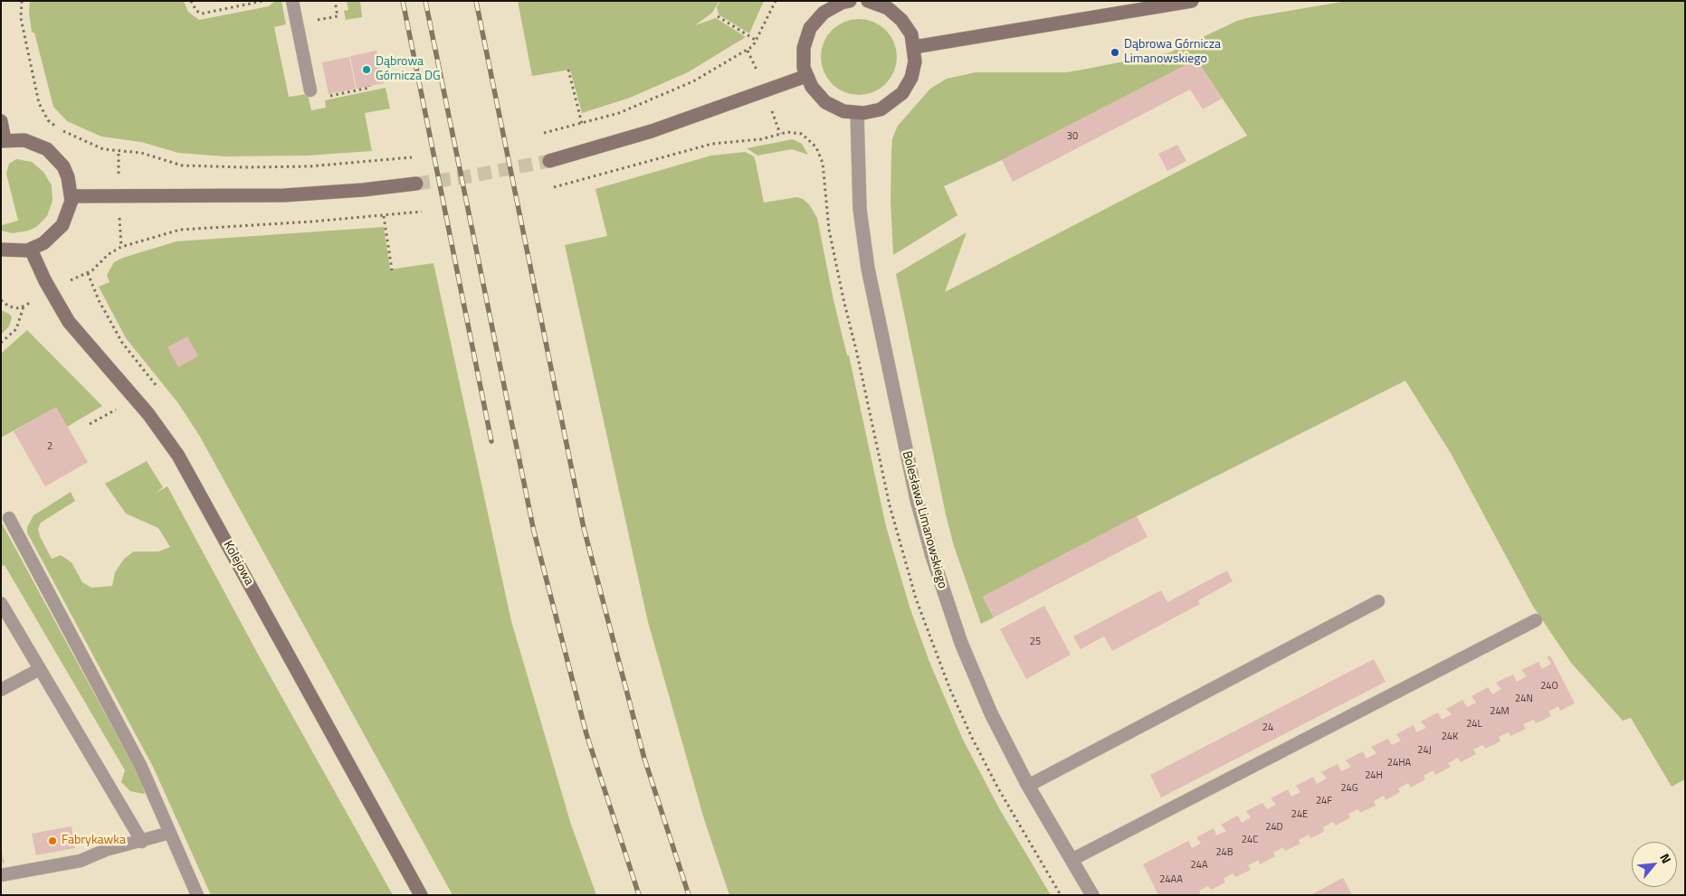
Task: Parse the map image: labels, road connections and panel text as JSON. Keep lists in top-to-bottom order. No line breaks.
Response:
{"streets":{"street":["Bolesława Limanowskiego","Kolejowa"]},"places":["Dąbrowa Górnicza Limanowskiego","Dąbrowa Górnicza DG","Fabrykawka"],"house_numbers":["30","2","25","24O","24N","24M","24L","24","24K","24J","24HA","24H","24G","24F","24E","24D","24C","24B","24A","24AA"],"north":"top right"}
